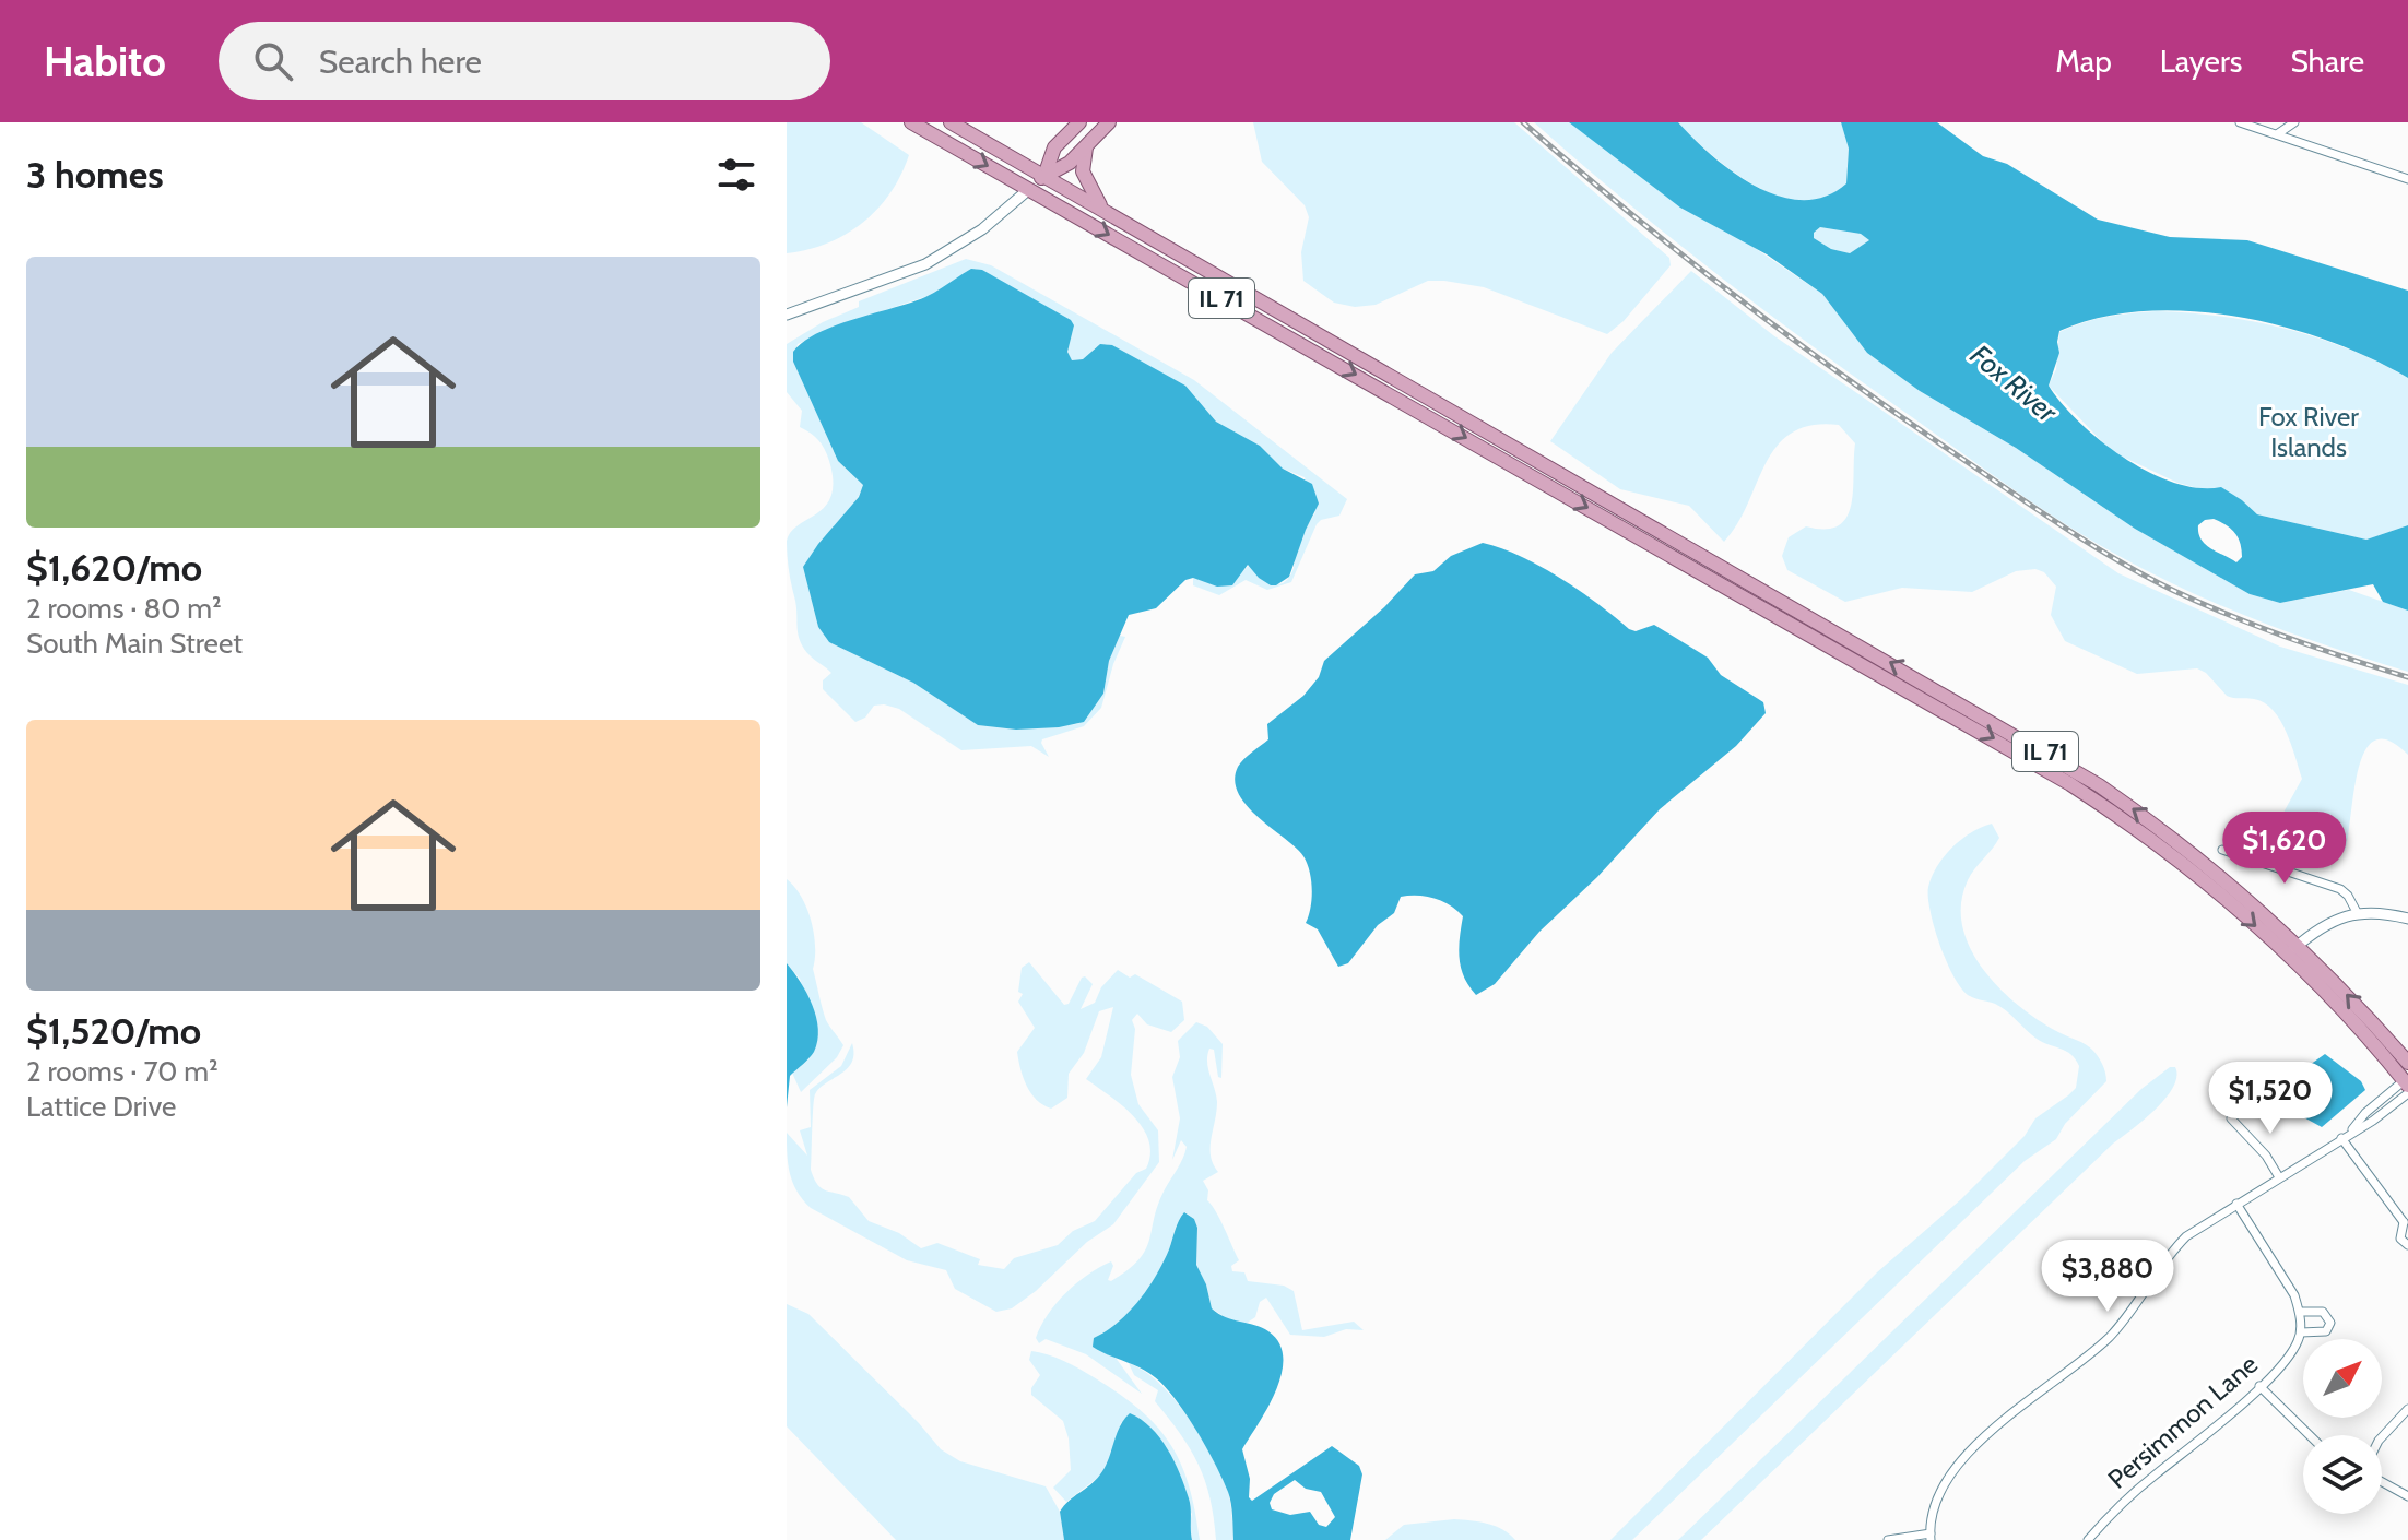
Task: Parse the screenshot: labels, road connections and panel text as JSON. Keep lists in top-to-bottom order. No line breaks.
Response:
{"streets":{"main road":["IL 71"],"street":["Persimmon Lane"]},"water":["Fox River"],"parks":["Fox River Islands"],"north":"top right","page":{"header":"Habito","search":"Search here","nav":["Map","Layers","Share"],"heading":"3 homes","list":[{"name":"$1,620/mo","note":"2 rooms · 80 m² · South Main Street"},{"name":"$1,520/mo","note":"2 rooms · 70 m² · Lattice Drive"}],"price":["$1,620","$1,520","$3,880"]}}
